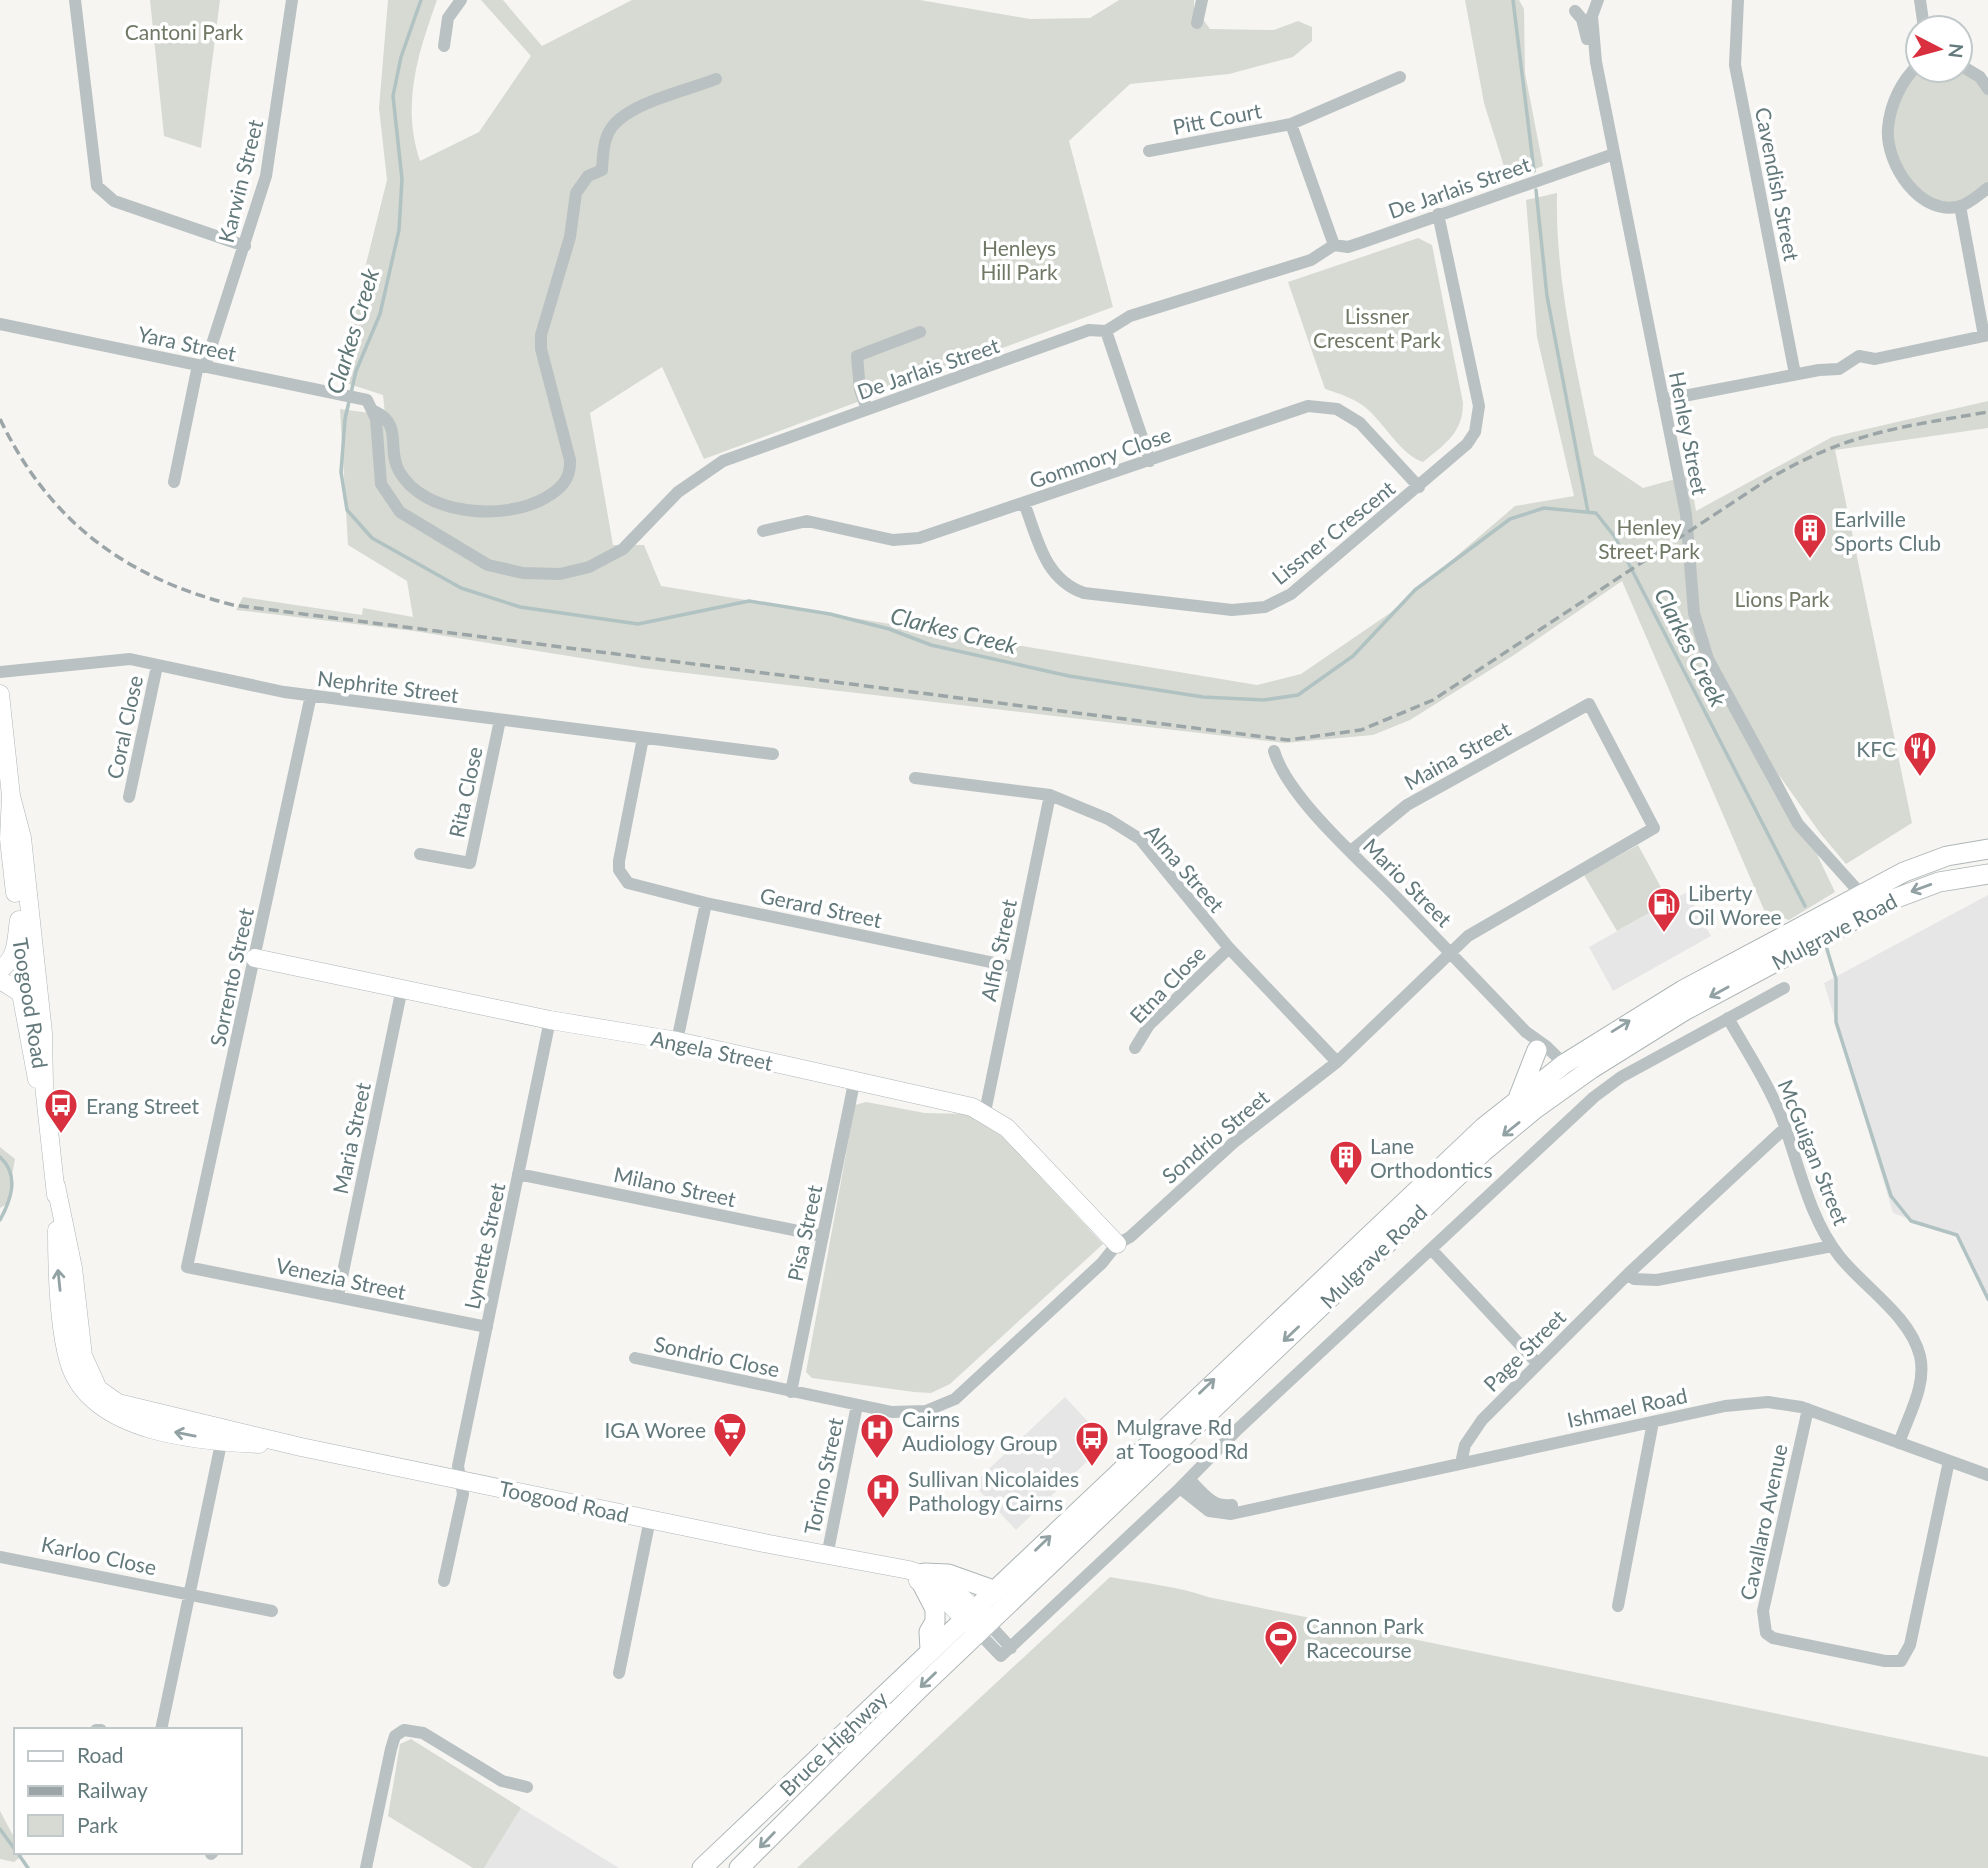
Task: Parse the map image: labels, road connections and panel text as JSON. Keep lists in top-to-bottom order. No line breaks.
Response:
{"streets":{"main road":["Mulgrave Road","Bruce Highway"],"street":["Pitt Court","Karwin Street","Cavendish Street","De Jarlais Street","Yara Street","Henley Street","Gommory Close","Lissner Crescent","Nephrite Street","Coral Close","Maina Street","Rita Close","Alma Street","Mario Street","Gerard Street","Alfio Street","Sorrento Street","Etna Close","Toogood Road","Angela Street","Sondrio Street","Maria Street","McGuigan Street","Milano Street","Pisa Street","Lynette Street","Venezia Street","Page Street","Sondrio Close","Ishmael Road","Torino Street","Cavallaro Avenue","Karloo Close"]},"crossings":[["Pitt Court","De Jarlais Street"],["Karwin Street","Yara Street"],["De Jarlais Street","Yara Street"],["De Jarlais Street","Henley Street"],["De Jarlais Street","Lissner Crescent"],["Henley Street","Mulgrave Road"],["Gommory Close","Lissner Crescent"],["Nephrite Street","Coral Close"],["Nephrite Street","Rita Close"],["Nephrite Street","Gerard Street"],["Nephrite Street","Sorrento Street"],["Maina Street","Mario Street"],["Maina Street","Sondrio Street"],["Alma Street","Alfio Street"],["Alma Street","Etna Close"],["Alma Street","Sondrio Street"],["Mario Street","Mulgrave Road"],["Mario Street","Sondrio Street"],["Gerard Street","Alfio Street"],["Mulgrave Road","Toogood Road"],["Mulgrave Road","McGuigan Street"],["Mulgrave Road","Ishmael Road"],["Mulgrave Road","Bruce Highway"],["Alfio Street","Angela Street"],["Sorrento Street","Angela Street"],["Sorrento Street","Venezia Street"],["Toogood Road","Lynette Street"],["Toogood Road","Torino Street"],["Toogood Road","Bruce Highway"],["Angela Street","Sondrio Street"],["Angela Street","Maria Street"],["Angela Street","Pisa Street"],["Angela Street","Lynette Street"],["Sondrio Street","Pisa Street"],["Sondrio Street","Sondrio Close"],["Sondrio Street","Torino Street"],["Maria Street","Venezia Street"],["McGuigan Street","Page Street"],["McGuigan Street","Ishmael Road"],["Milano Street","Pisa Street"],["Milano Street","Lynette Street"],["Pisa Street","Sondrio Close"],["Lynette Street","Venezia Street"],["Page Street","Ishmael Road"],["Ishmael Road","Cavallaro Avenue"]],"water":["Clarkes Creek"],"parks":["Cantoni Park","Henleys Hill Park","Lissner Crescent Park","Henley Street Park","Lions Park"],"places":{"building":["Earlville Sports Club","Lane Orthodontics"],"restaurant":["KFC"],"fuel station":["Liberty Oil Woree"],"bus stop":["Erang Street","Mulgrave Rd at Toogood Rd"],"supermarket":["IGA Woree"],"hospital":["Cairns Audiology Group","Sullivan Nicolaides Pathology Cairns"],"sports":["Cannon Park Racecourse"]},"legend":["Road","Railway","Park"],"north":"right"}
